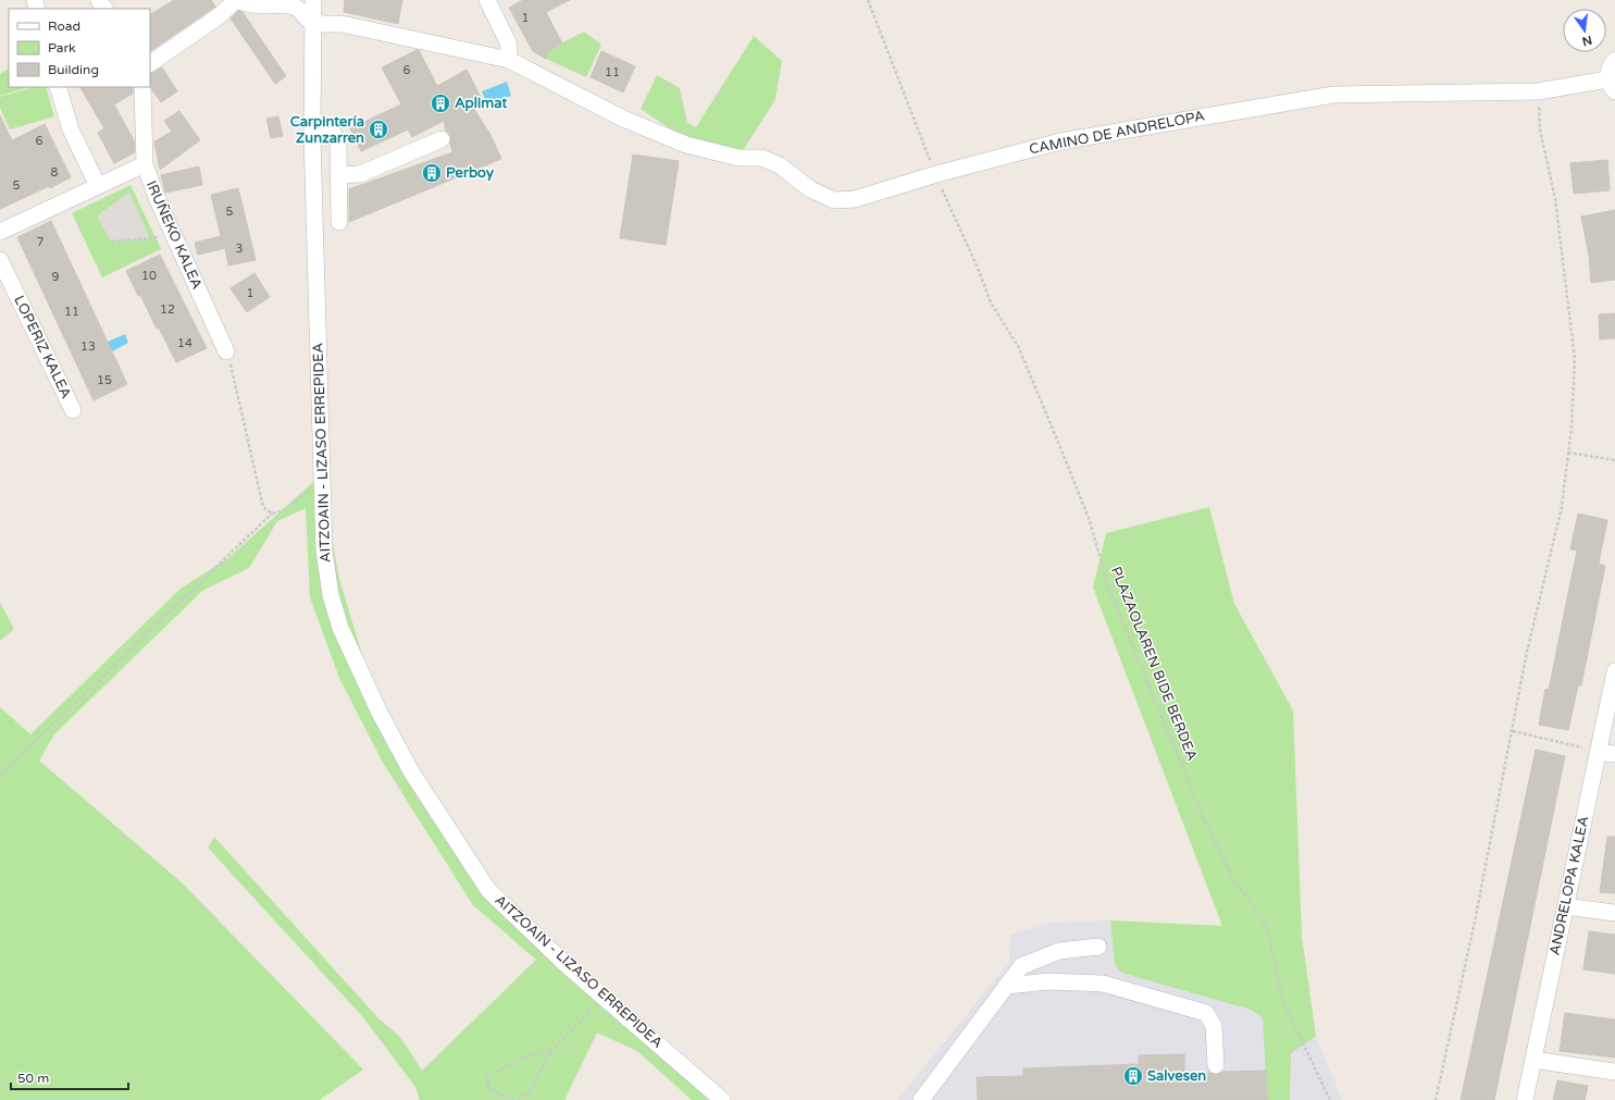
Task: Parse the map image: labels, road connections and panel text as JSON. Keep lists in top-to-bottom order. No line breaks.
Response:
{"streets":{"street":["CAMINO DE ANDRELOPA","IRUÑEKO KALEA","LOPERIZ KALEA","AITZOAIN - LIZASO ERREPIDEA","ANDRELOPA KALEA"],"path":["PLAZAOLAREN BIDE BERDEA"]},"crossings":[["CAMINO DE ANDRELOPA","AITZOAIN - LIZASO ERREPIDEA"]],"places":{"building":["Aplimat","Carpintería Zunzarren","Perboy","Salvesen"]},"house_numbers":["1","6","11","6","8","5","5","7","3","10","9","1","12","11","14","13","15"],"legend":["Road","Park","Building"],"scale_bar":"50 m","north":"bottom"}
